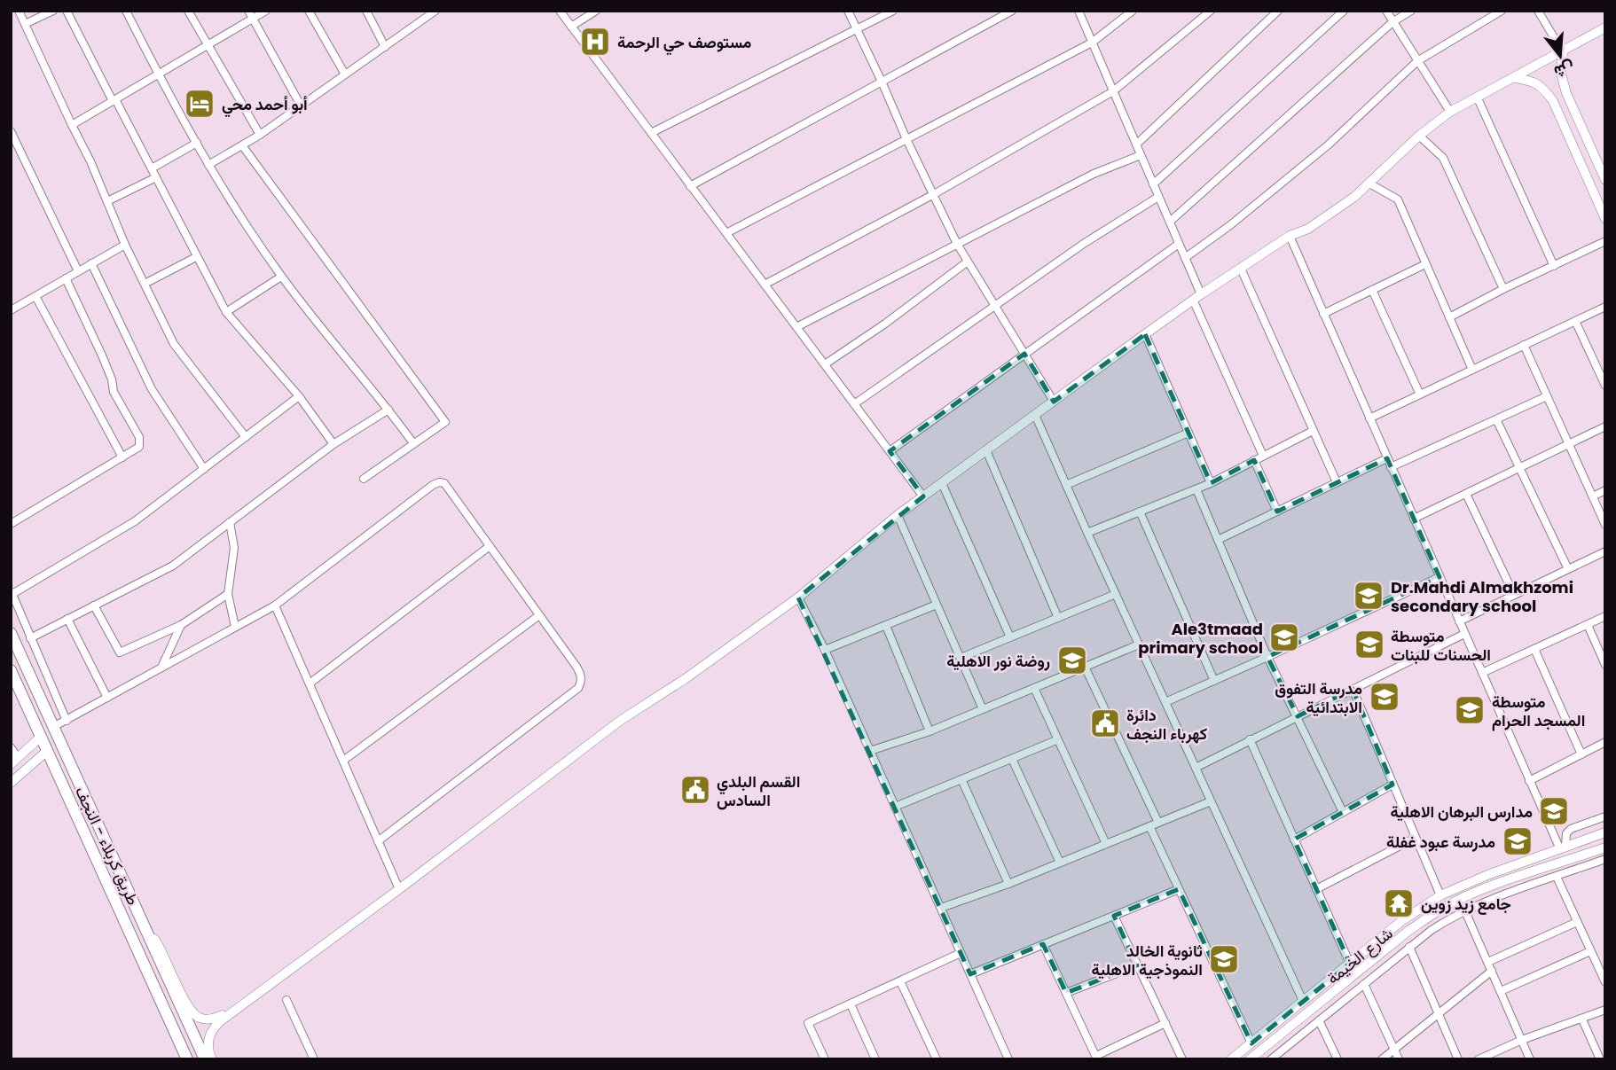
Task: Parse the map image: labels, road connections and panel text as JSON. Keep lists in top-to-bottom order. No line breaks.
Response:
{"streets":{"highway":["طريق کربلاء - النجف"],"street":["شارع الخيمة"]},"places":{"hospital":["مستوصف حي الرحمة"],"hotel":["أبو أحمد محي"],"school or university":["Dr.Mahdi Almakhzomi secondary school","Ale3tmaad primary school","متوسطة الحسنات للبنات","روضة نور الاهلية","مدرسة التفوق الابتدائية","متوسطة المسجد الحرام","مدارس البرهان الاهلية","مدرسة عبود غفلة","ثانوية الخالد النموذجية الاهلية"],"public building":["دائرة كهرباء النجف","القسم البلدي السادس"],"temple":["جامع زيد زوين"]},"north":"bottom"}
